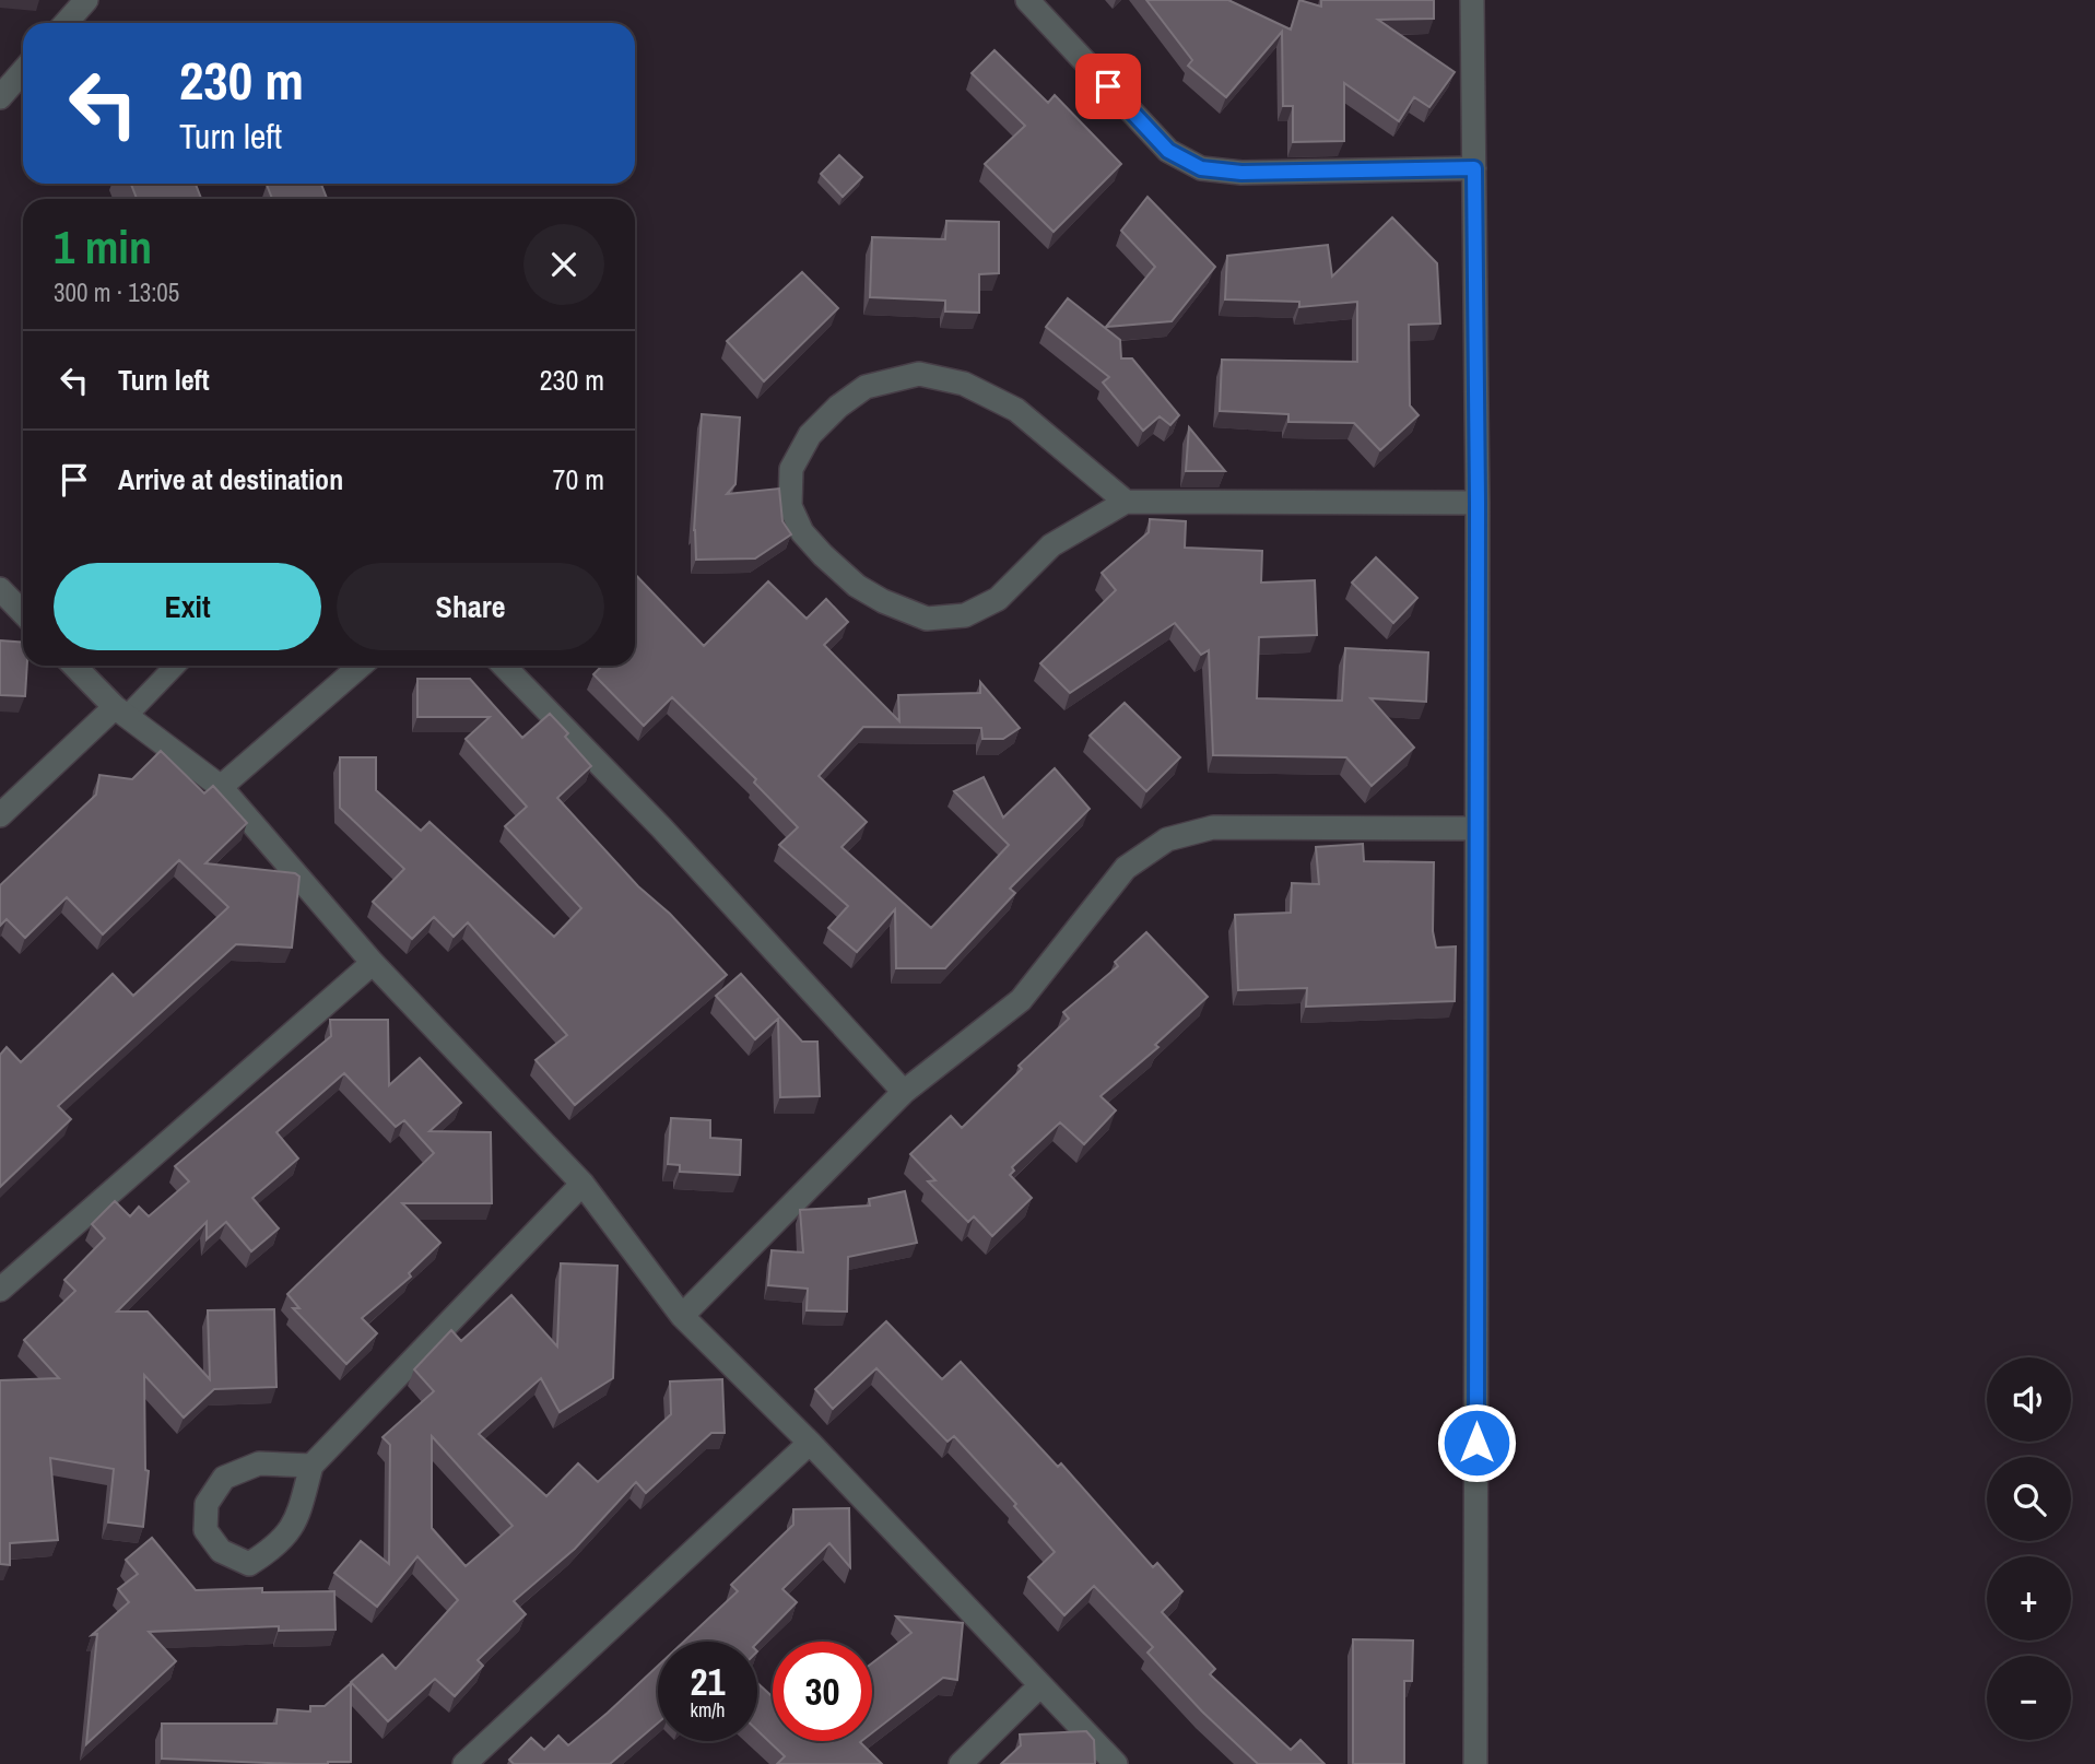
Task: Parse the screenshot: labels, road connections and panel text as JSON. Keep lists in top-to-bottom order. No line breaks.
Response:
{"page":{"turn":["230 m","Turn left"],"heading":["1 min","300 m · 13:05"],"list":[{"name":"Turn left","value":"230 m"},{"name":"Arrive at destination","value":"70 m"}],"buttons":["Exit","Share"],"map_buttons":["+","−"],"speed":"21 km/h","limit":"30"}}
